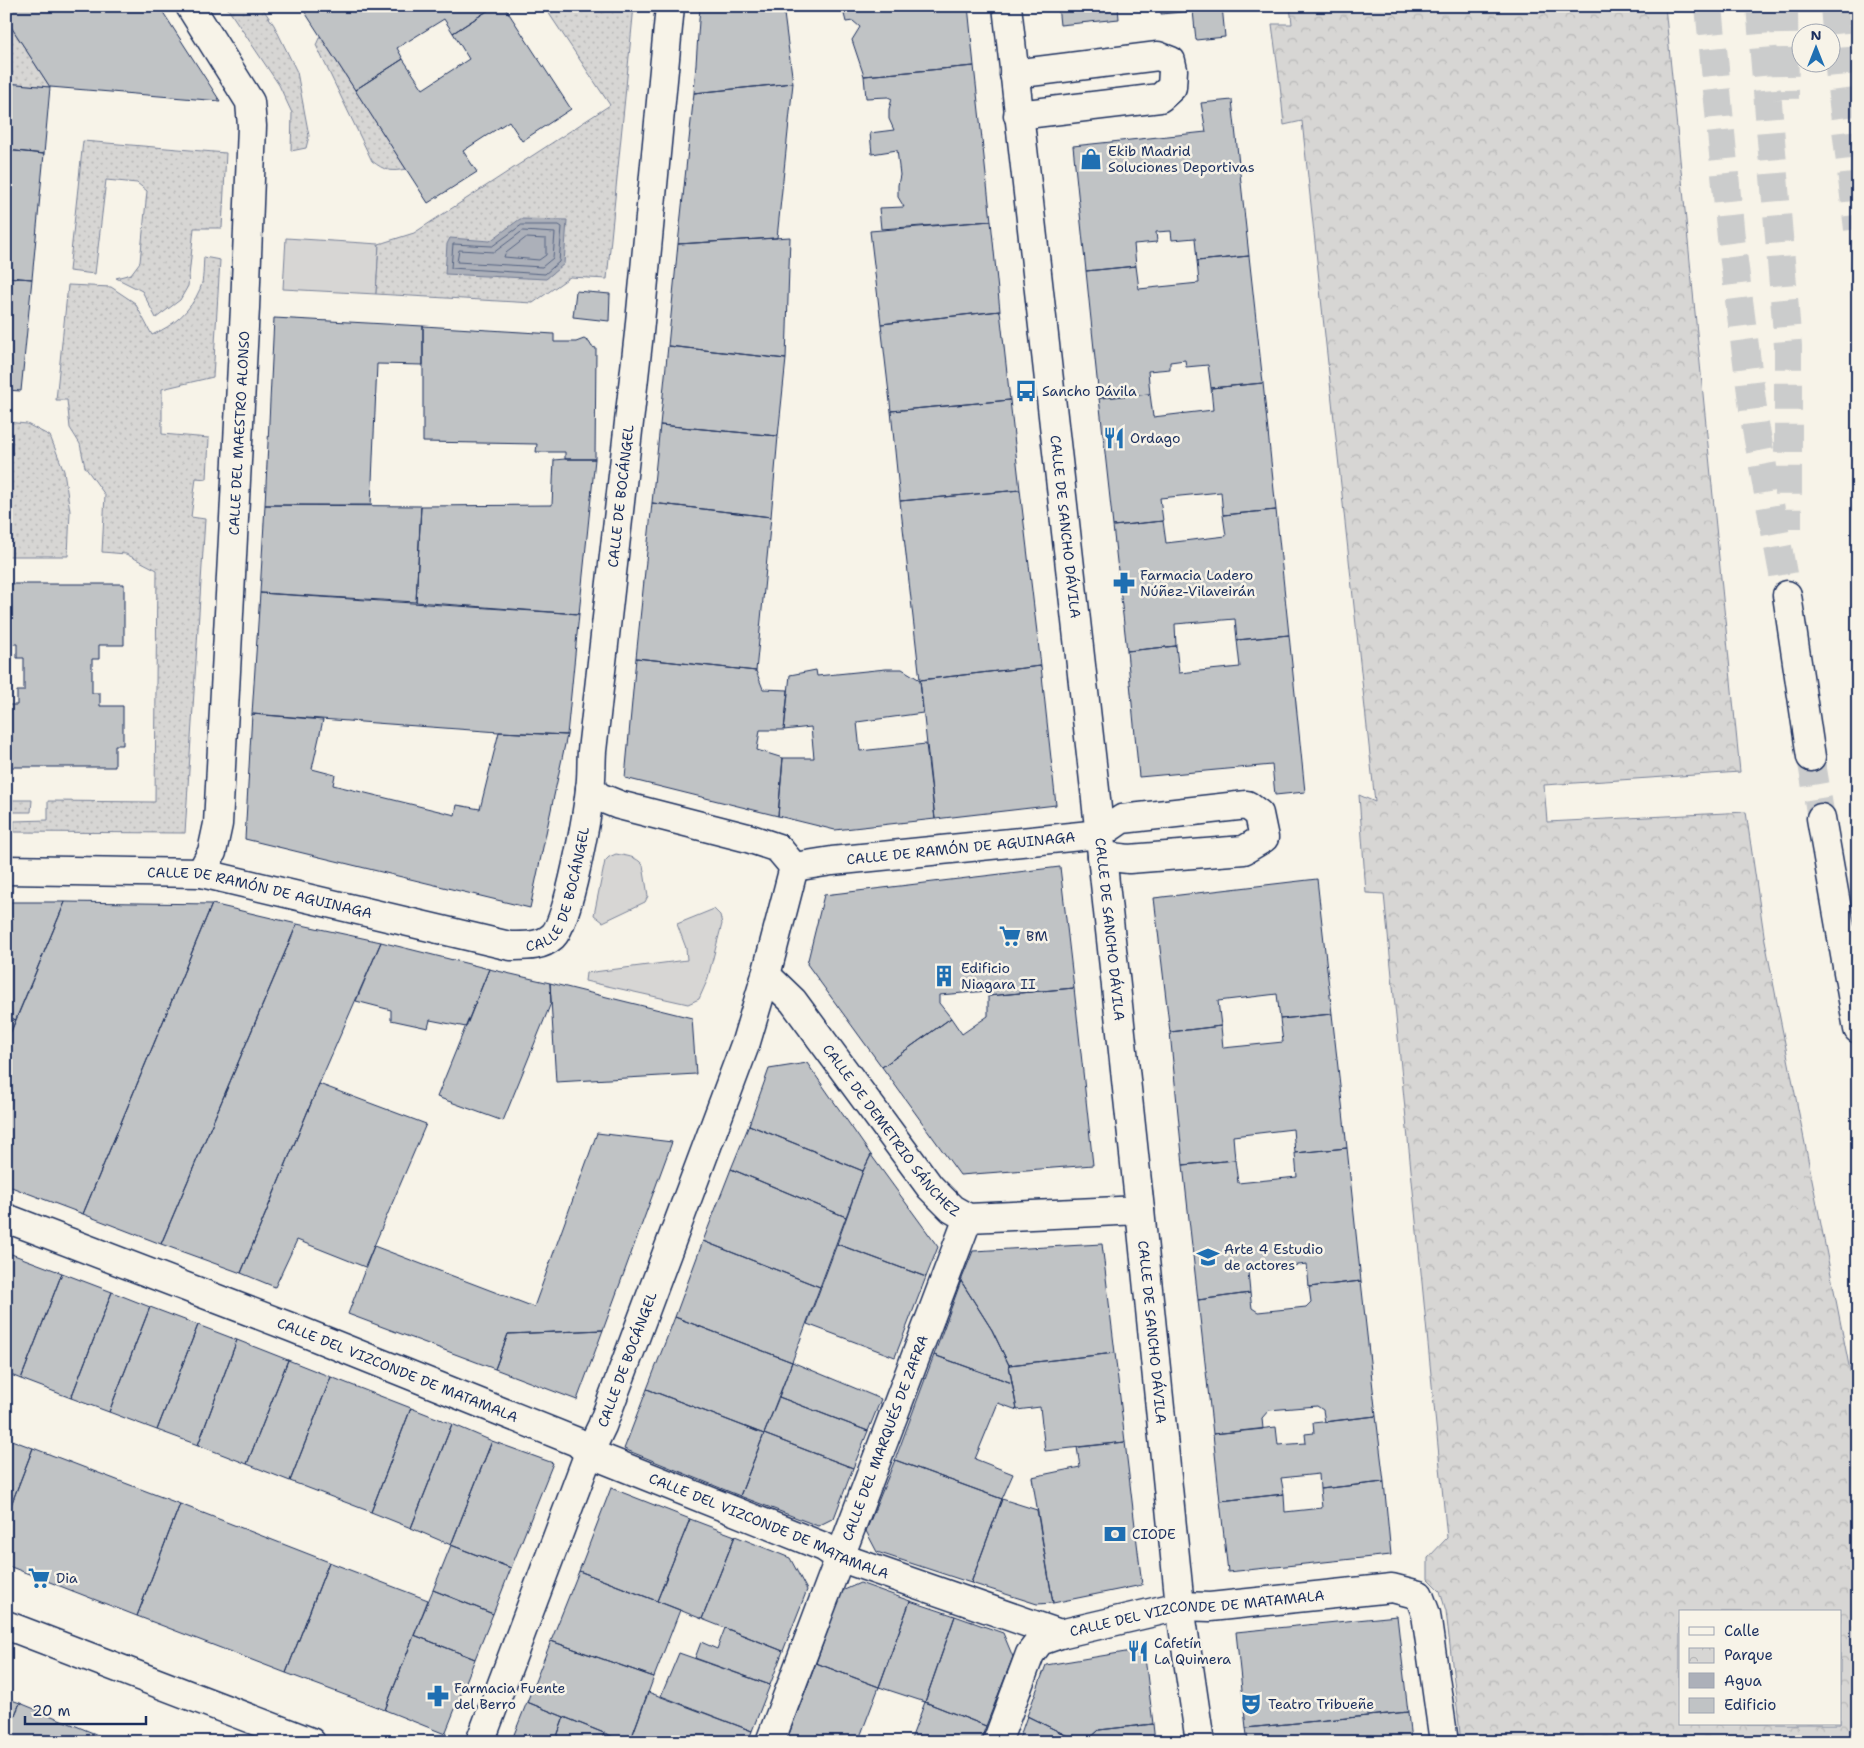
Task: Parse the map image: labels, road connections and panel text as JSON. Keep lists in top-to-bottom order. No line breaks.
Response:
{"streets":{"main road":["CALLE DEL MAESTRO ALONSO","CALLE DE BOCÁNGEL","CALLE DE SANCHO DÁVILA","CALLE DE RAMÓN DE AGUINAGA","CALLE DE DEMETRIO SÁNCHEZ","CALLE DEL VIZCONDE DE MATAMALA","CALLE DEL MARQUÉS DE ZAFRA"]},"crossings":[["CALLE DEL MAESTRO ALONSO","CALLE DE RAMÓN DE AGUINAGA"],["CALLE DE BOCÁNGEL","CALLE DE RAMÓN DE AGUINAGA"],["CALLE DE BOCÁNGEL","CALLE DE DEMETRIO SÁNCHEZ"],["CALLE DE BOCÁNGEL","CALLE DEL VIZCONDE DE MATAMALA"],["CALLE DE SANCHO DÁVILA","CALLE DE RAMÓN DE AGUINAGA"],["CALLE DE SANCHO DÁVILA","CALLE DE DEMETRIO SÁNCHEZ"],["CALLE DE SANCHO DÁVILA","CALLE DEL VIZCONDE DE MATAMALA"],["CALLE DE DEMETRIO SÁNCHEZ","CALLE DEL MARQUÉS DE ZAFRA"],["CALLE DEL VIZCONDE DE MATAMALA","CALLE DEL MARQUÉS DE ZAFRA"]],"places":{"shop":["Ekib Madrid Soluciones Deportivas"],"bus stop":["Sancho Dávila"],"restaurant":["Ordago","Cafetín La Quimera"],"pharmacy":["Farmacia Ladero Núñez-Vilaveirán","Farmacia Fuente del Berro"],"supermarket":["BM","Dia"],"building":["Edificio Niagara II"],"school or university":["Arte 4 Estudio de actores"],"bank":["CIODE"],"theatre":["Teatro Tribueñe"]},"legend":["Calle","Parque","Agua","Edificio"],"scale_bar":"20 m","north":"top"}
